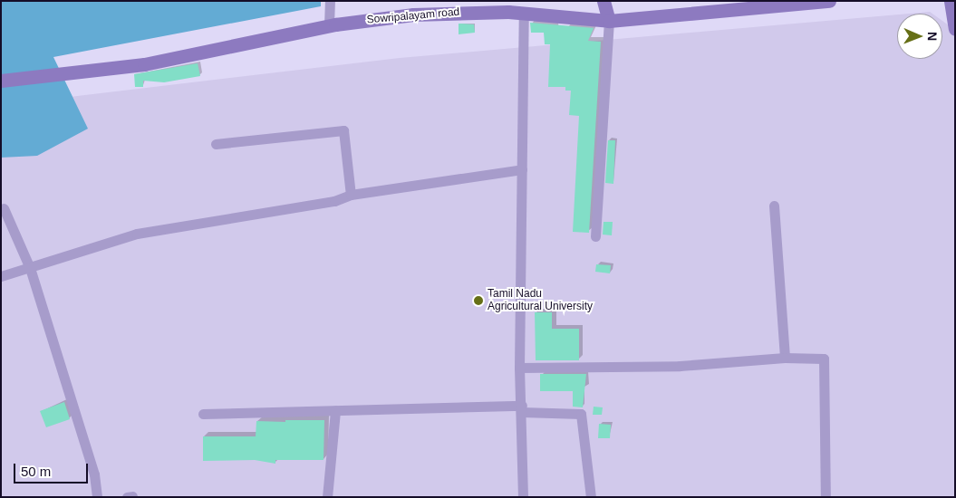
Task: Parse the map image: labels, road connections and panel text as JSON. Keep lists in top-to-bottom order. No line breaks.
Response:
{"streets":{"street":["Sowripalayam road"]},"places":["Tamil Nadu Agricultural University"],"scale_bar":"50 m","north":"right"}
